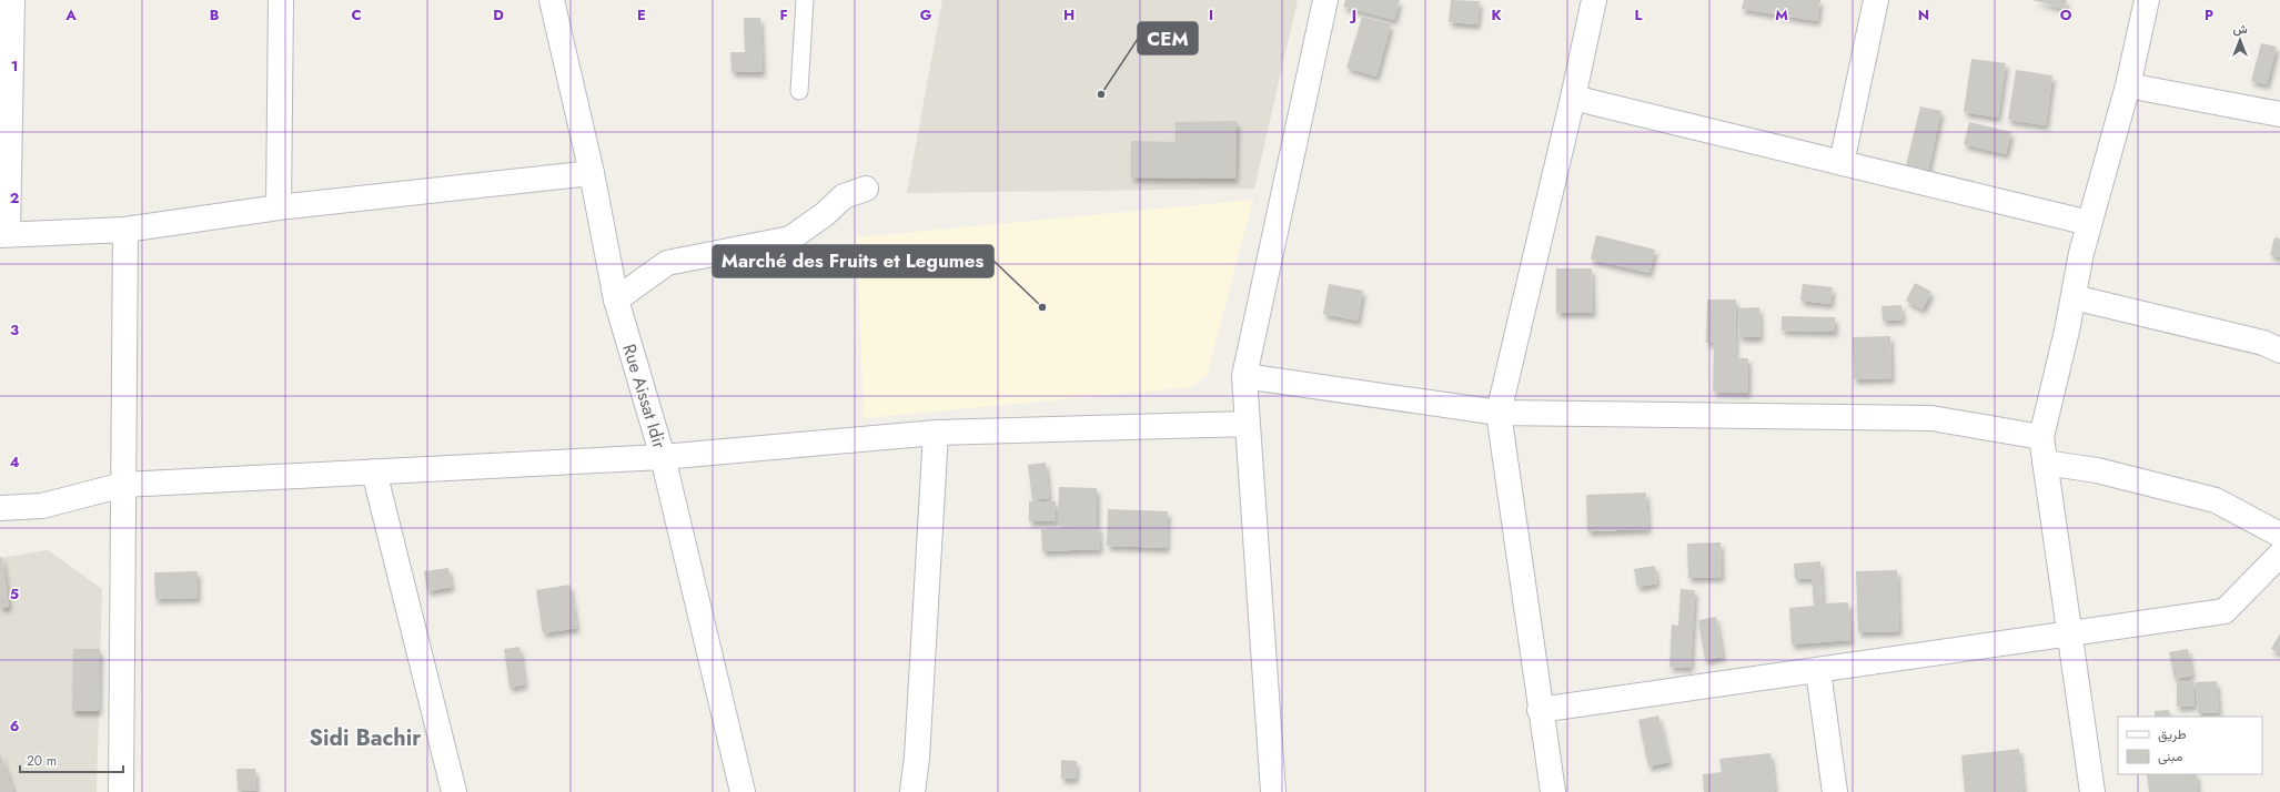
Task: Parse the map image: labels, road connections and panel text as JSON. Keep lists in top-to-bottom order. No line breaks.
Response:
{"streets":{"street":["Rue Aissat Idir"]},"districts":["Sidi Bachir"],"places":["CEM","Marché des Fruits et Legumes"],"legend":["طريق","مبنى"],"scale_bar":"20 m","north":"top","grid":{"columns":["A","B","C","D","E","F","G","H","I","J","K","L","M","N","O","P"],"rows":["1","2","3","4","5","6"]}}
